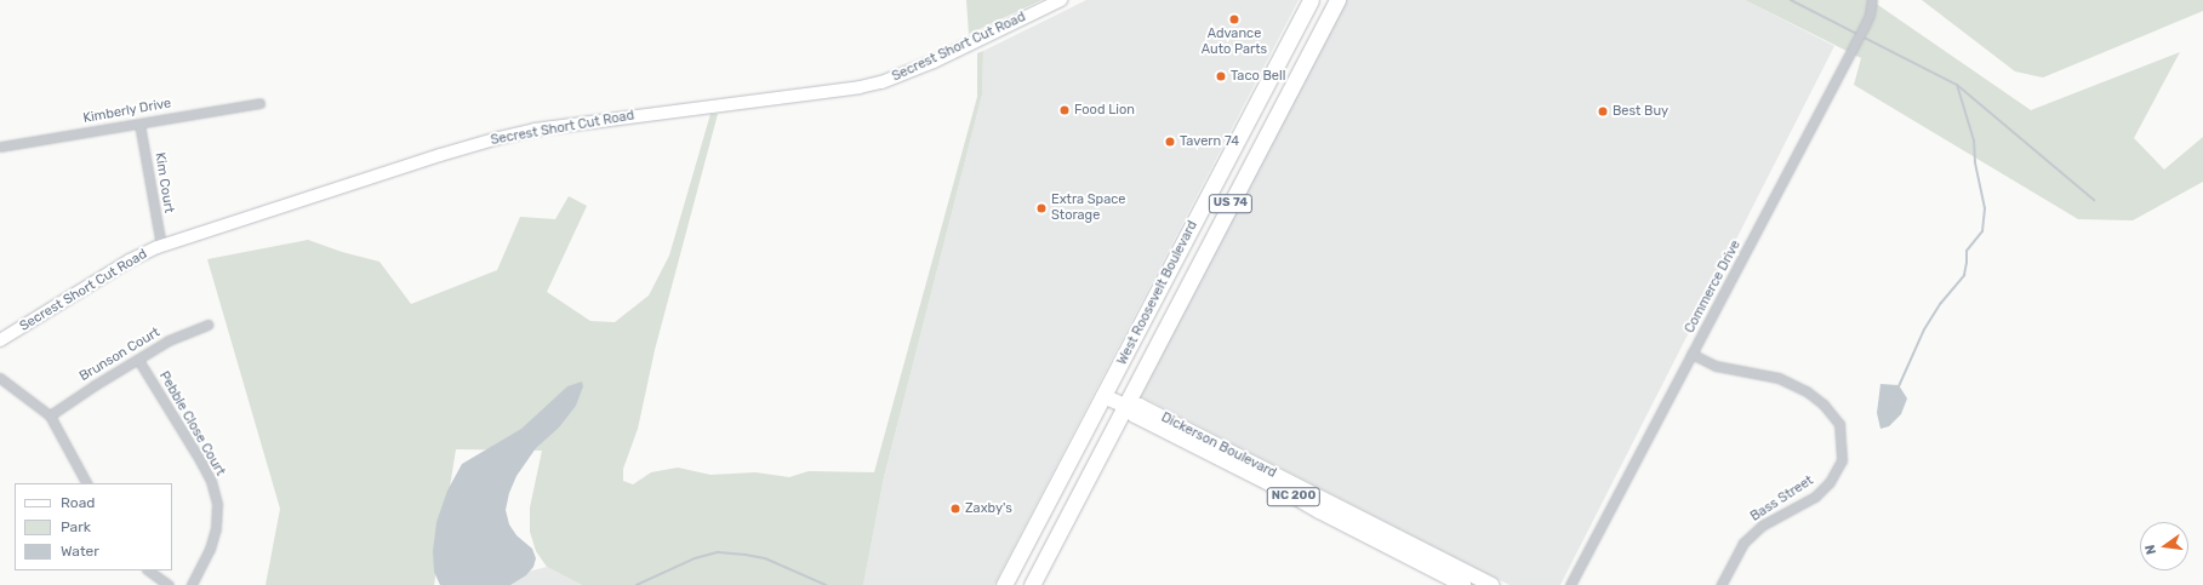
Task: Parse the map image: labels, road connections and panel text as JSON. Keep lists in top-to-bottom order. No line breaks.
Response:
{"streets":{"highway":["US 74","West Roosevelt Boulevard"],"main road":["Secrest Short Cut Road","Dickerson Boulevard","NC 200"],"street":["Kimberly Drive","Kim Court","Commerce Drive","Brunson Court","Pebble Close Court","Bass Street"]},"crossings":[["Secrest Short Cut Road","Kim Court"],["Kimberly Drive","Kim Court"],["Commerce Drive","Bass Street"],["West Roosevelt Boulevard","Dickerson Boulevard"],["Brunson Court","Pebble Close Court"],["Dickerson Boulevard","NC 200"]],"places":["Advance Auto Parts","Taco Bell","Food Lion","Best Buy","Tavern 74","Extra Space Storage","Zaxby's"],"legend":["Road","Park","Water"],"north":"left"}
